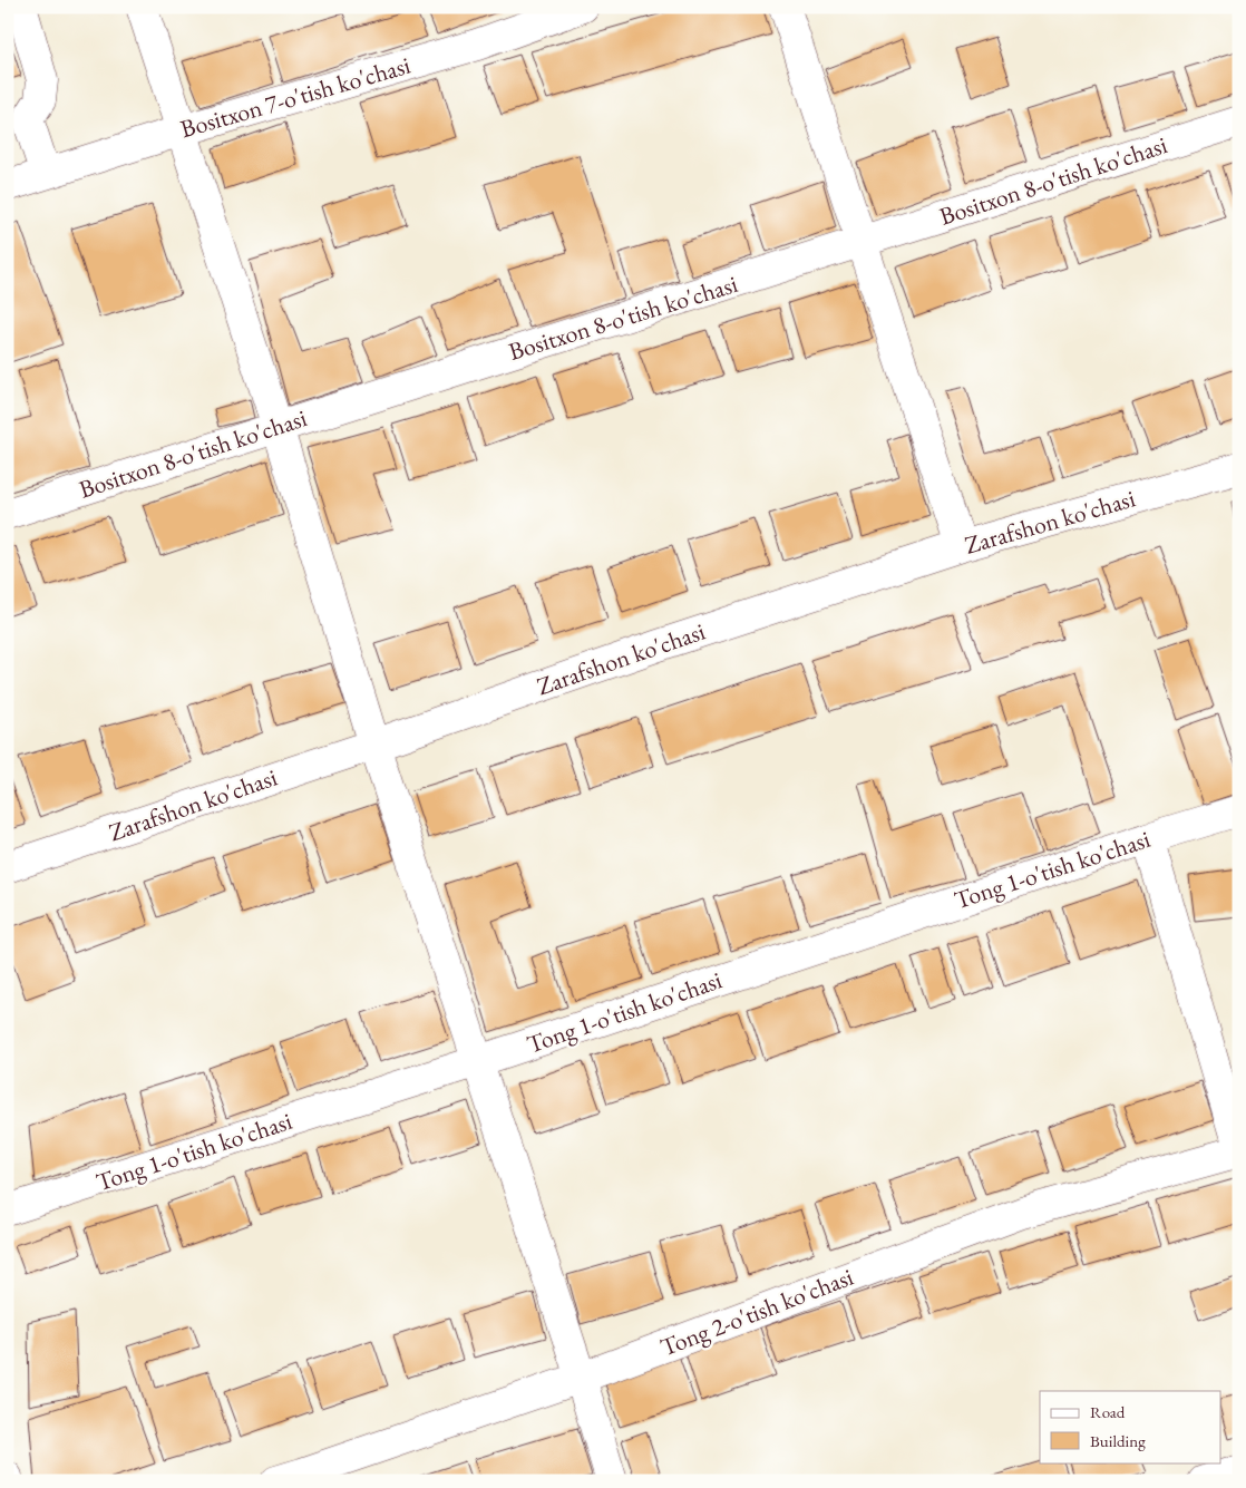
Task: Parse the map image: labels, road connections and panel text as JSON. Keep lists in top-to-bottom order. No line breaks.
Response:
{"streets":{"street":["Bositxon 7-o'tish ko'chasi","Bositxon 8-o'tish ko'chasi","Zarafshon ko'chasi","Tong 1-o'tish ko'chasi","Tong 2-o'tish ko'chasi"]},"legend":["Road","Building"]}
